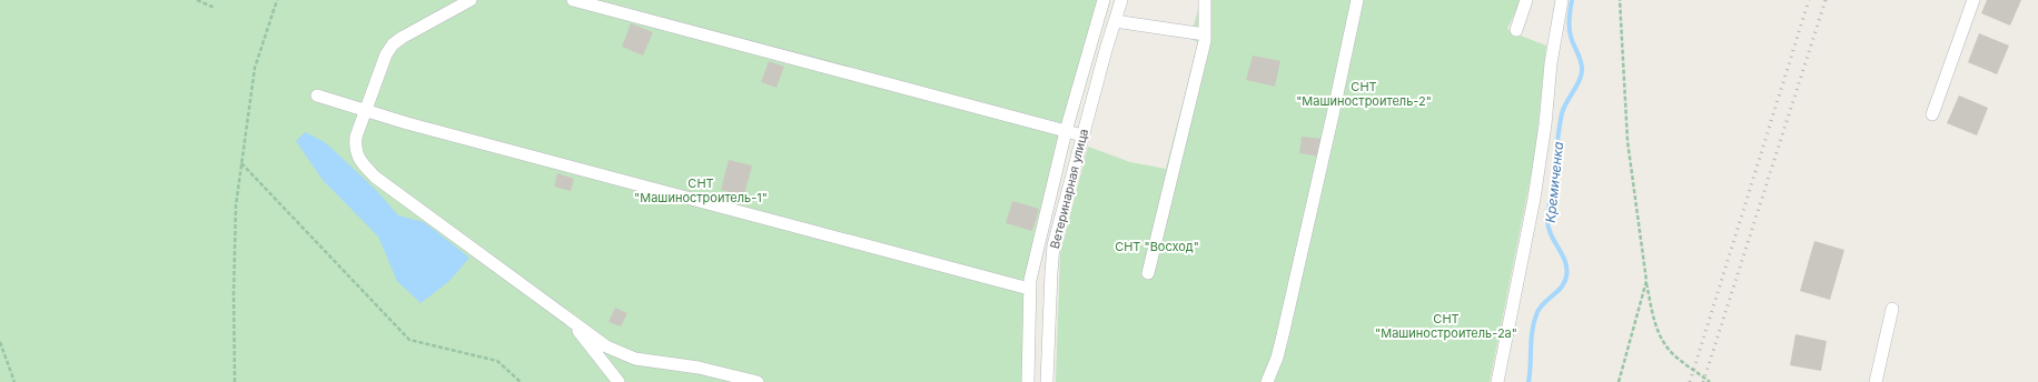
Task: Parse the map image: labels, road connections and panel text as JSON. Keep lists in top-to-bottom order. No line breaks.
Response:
{"streets":{"street":["Ветеринарная улица"]},"water":["Кремиченка"],"parks":["СНТ \"Машиностроитель-2\"","СНТ \"Машиностроитель-1\"","СНТ \"Восход\"","СНТ \"Машиностроитель-2а\""]}
